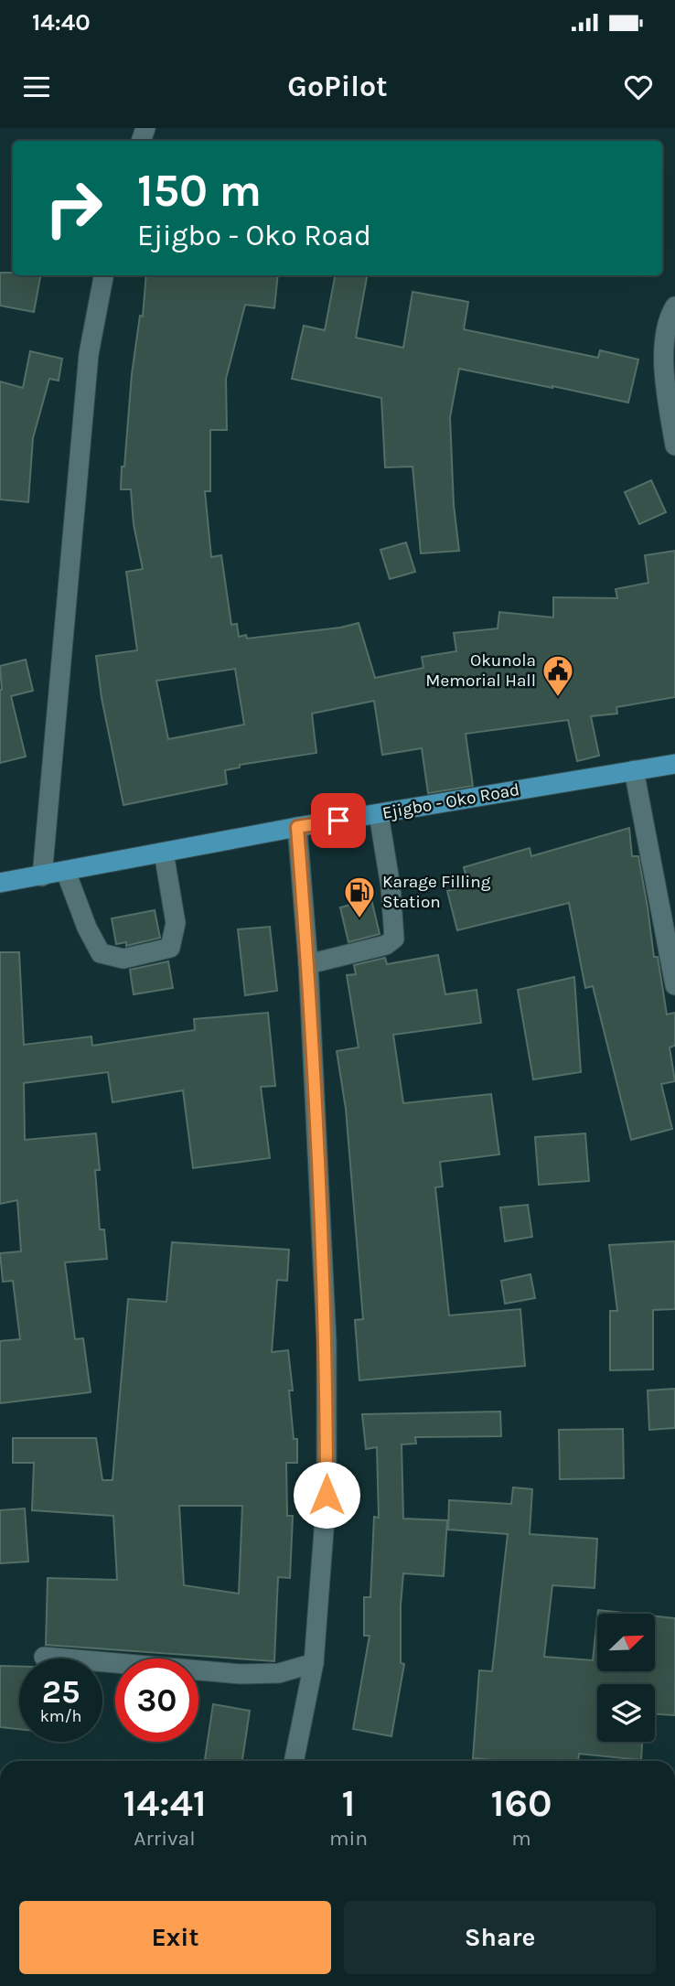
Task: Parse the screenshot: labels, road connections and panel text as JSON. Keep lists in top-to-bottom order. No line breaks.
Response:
{"streets":{"main road":["Ejigbo - Oko Road"]},"places":{"public building":["Okunola Memorial Hall"],"fuel station":["Karage Filling Station"]},"north":"top right","page":{"status":"14:40","header":"GoPilot","turn":["150 m","Ejigbo - Oko Road"],"speed":"25 km/h","limit":"30","eta":["14:41","Arrival","1","min","160","m"],"buttons":["Exit","Share"]}}
